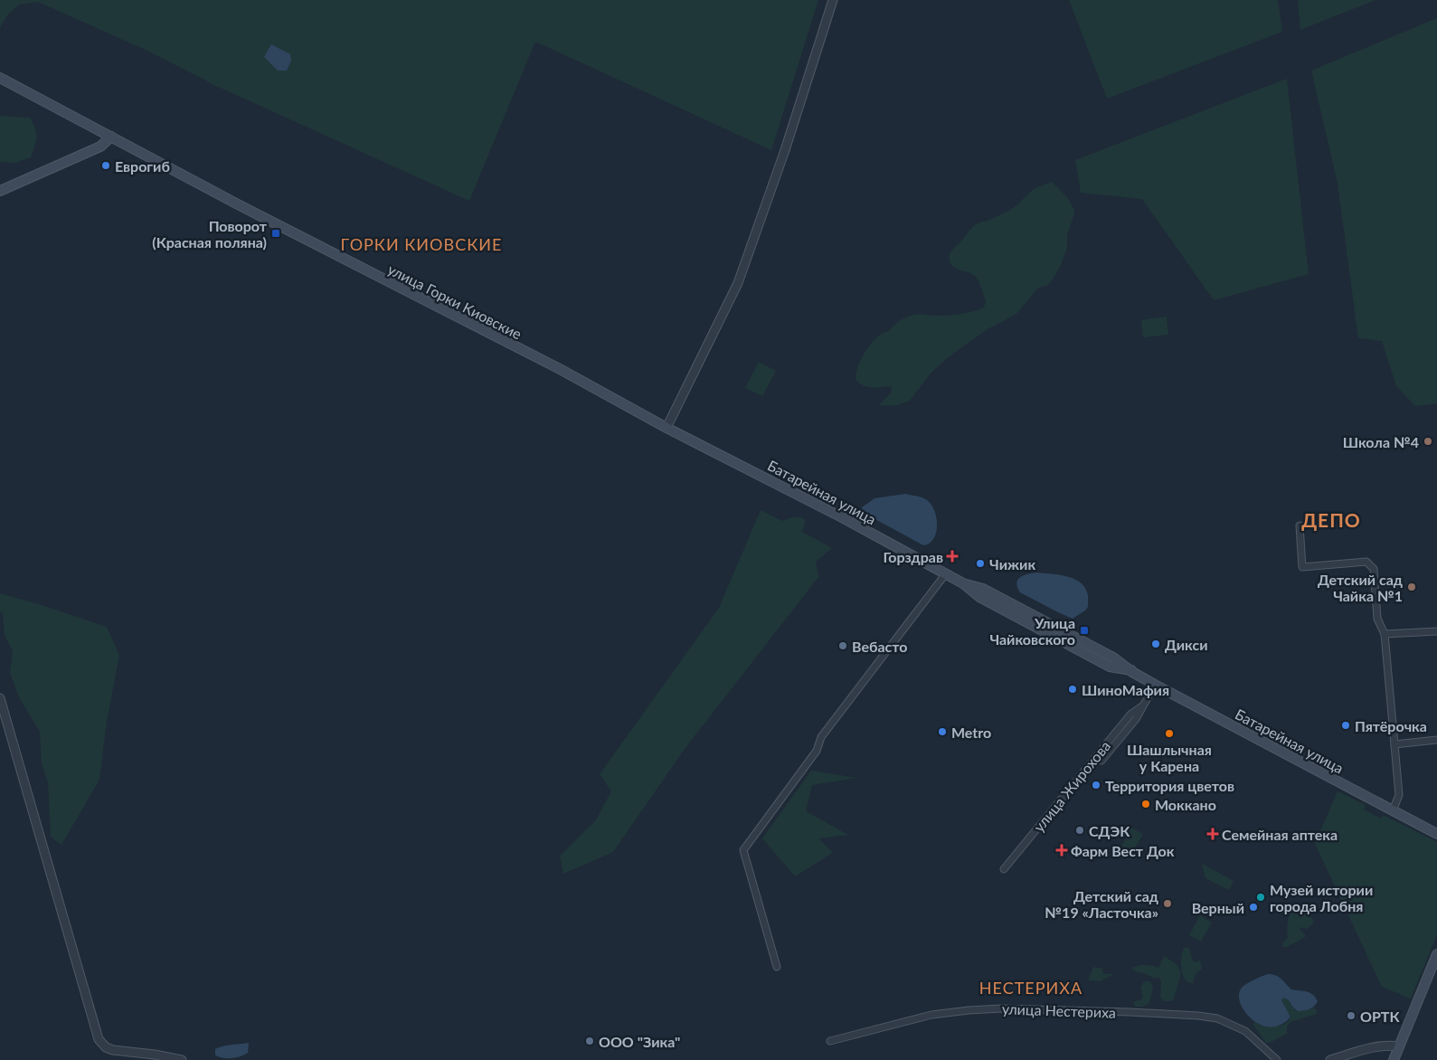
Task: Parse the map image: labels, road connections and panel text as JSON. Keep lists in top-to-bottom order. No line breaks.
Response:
{"streets":{"main road":["улица Горки Киовские","Батарейная улица"],"street":["улица Жирохова","улица Нестериха"]},"crossings":[["улица Горки Киовские","Батарейная улица"],["Батарейная улица","улица Жирохова"]],"districts":["ГОРКИ КИОВСКИЕ","ДЕПО","НЕСТЕРИХА"],"places":{"other":["Еврогиб","Школа №4","Чижик","Детский сад Чайка №1","Дикси","Вебасто","ШиноМафия","Пятёрочка","Metro","Шашлычная у Карена","Территория цветов","Моккано","СДЭК","Музей истории города Лобня","Детский сад №19 «Ласточка»","Верный","ОРТК","ООО \"Зика\""],"transit":["Поворот (Красная поляна)","Улица Чайковского"],"health":["Горздрав","Семейная аптека","Фарм Вест Док"]}}
